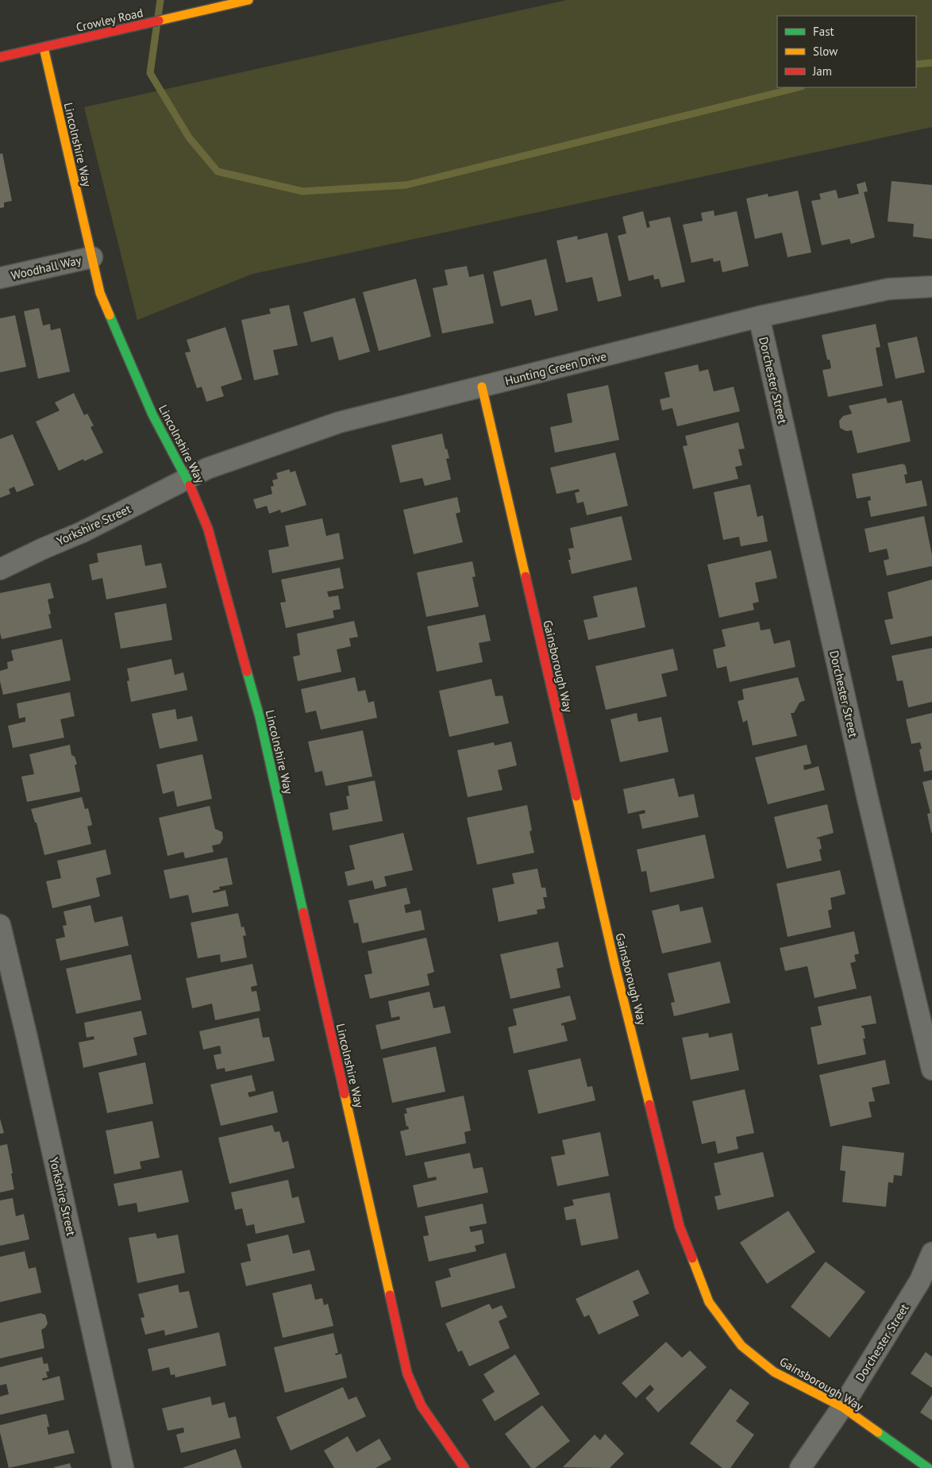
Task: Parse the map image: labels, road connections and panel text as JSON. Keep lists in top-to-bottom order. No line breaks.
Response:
{"streets":{"street":["Crowley Road","Lincolnshire Way","Woodhall Way","Hunting Green Drive","Dorchester Street","Yorkshire Street","Gainsborough Way"]},"crossings":[["Crowley Road","Lincolnshire Way"],["Lincolnshire Way","Woodhall Way"],["Lincolnshire Way","Hunting Green Drive"],["Lincolnshire Way","Yorkshire Street"],["Hunting Green Drive","Dorchester Street"],["Hunting Green Drive","Yorkshire Street"],["Hunting Green Drive","Gainsborough Way"],["Dorchester Street","Gainsborough Way"]],"legend":["Fast","Slow","Jam"]}
